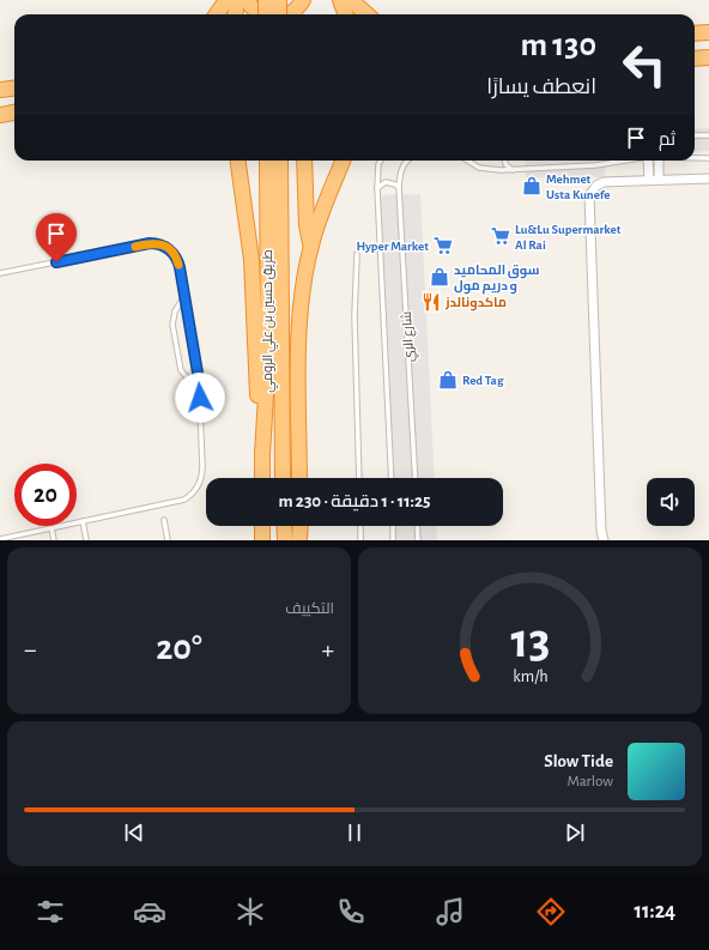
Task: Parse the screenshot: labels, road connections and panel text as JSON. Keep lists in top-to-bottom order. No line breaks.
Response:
{"streets":{"highway":["طريق حسين بن علي الرومي"],"lane":["شارع الري"]},"places":{"shop":["Mehmet Usta Kunefe","سوق المحاميد و دريم مول","Red Tag"],"supermarket":["Lu&Lu Supermarket Al Rai","Hyper Market"],"restaurant":["ماكدونالدز"]},"page":{"turn":["130 m","انعطف يسارًا"],"then":"ثم","limit":"20","trip":"11:25 · 1 دقيقة · 230 m","tile":"التكييف","heat":["−","20°","+"],"song":["Slow Tide","Marlow"],"tabs":"11:24","gauge":["13","km/h"]}}
